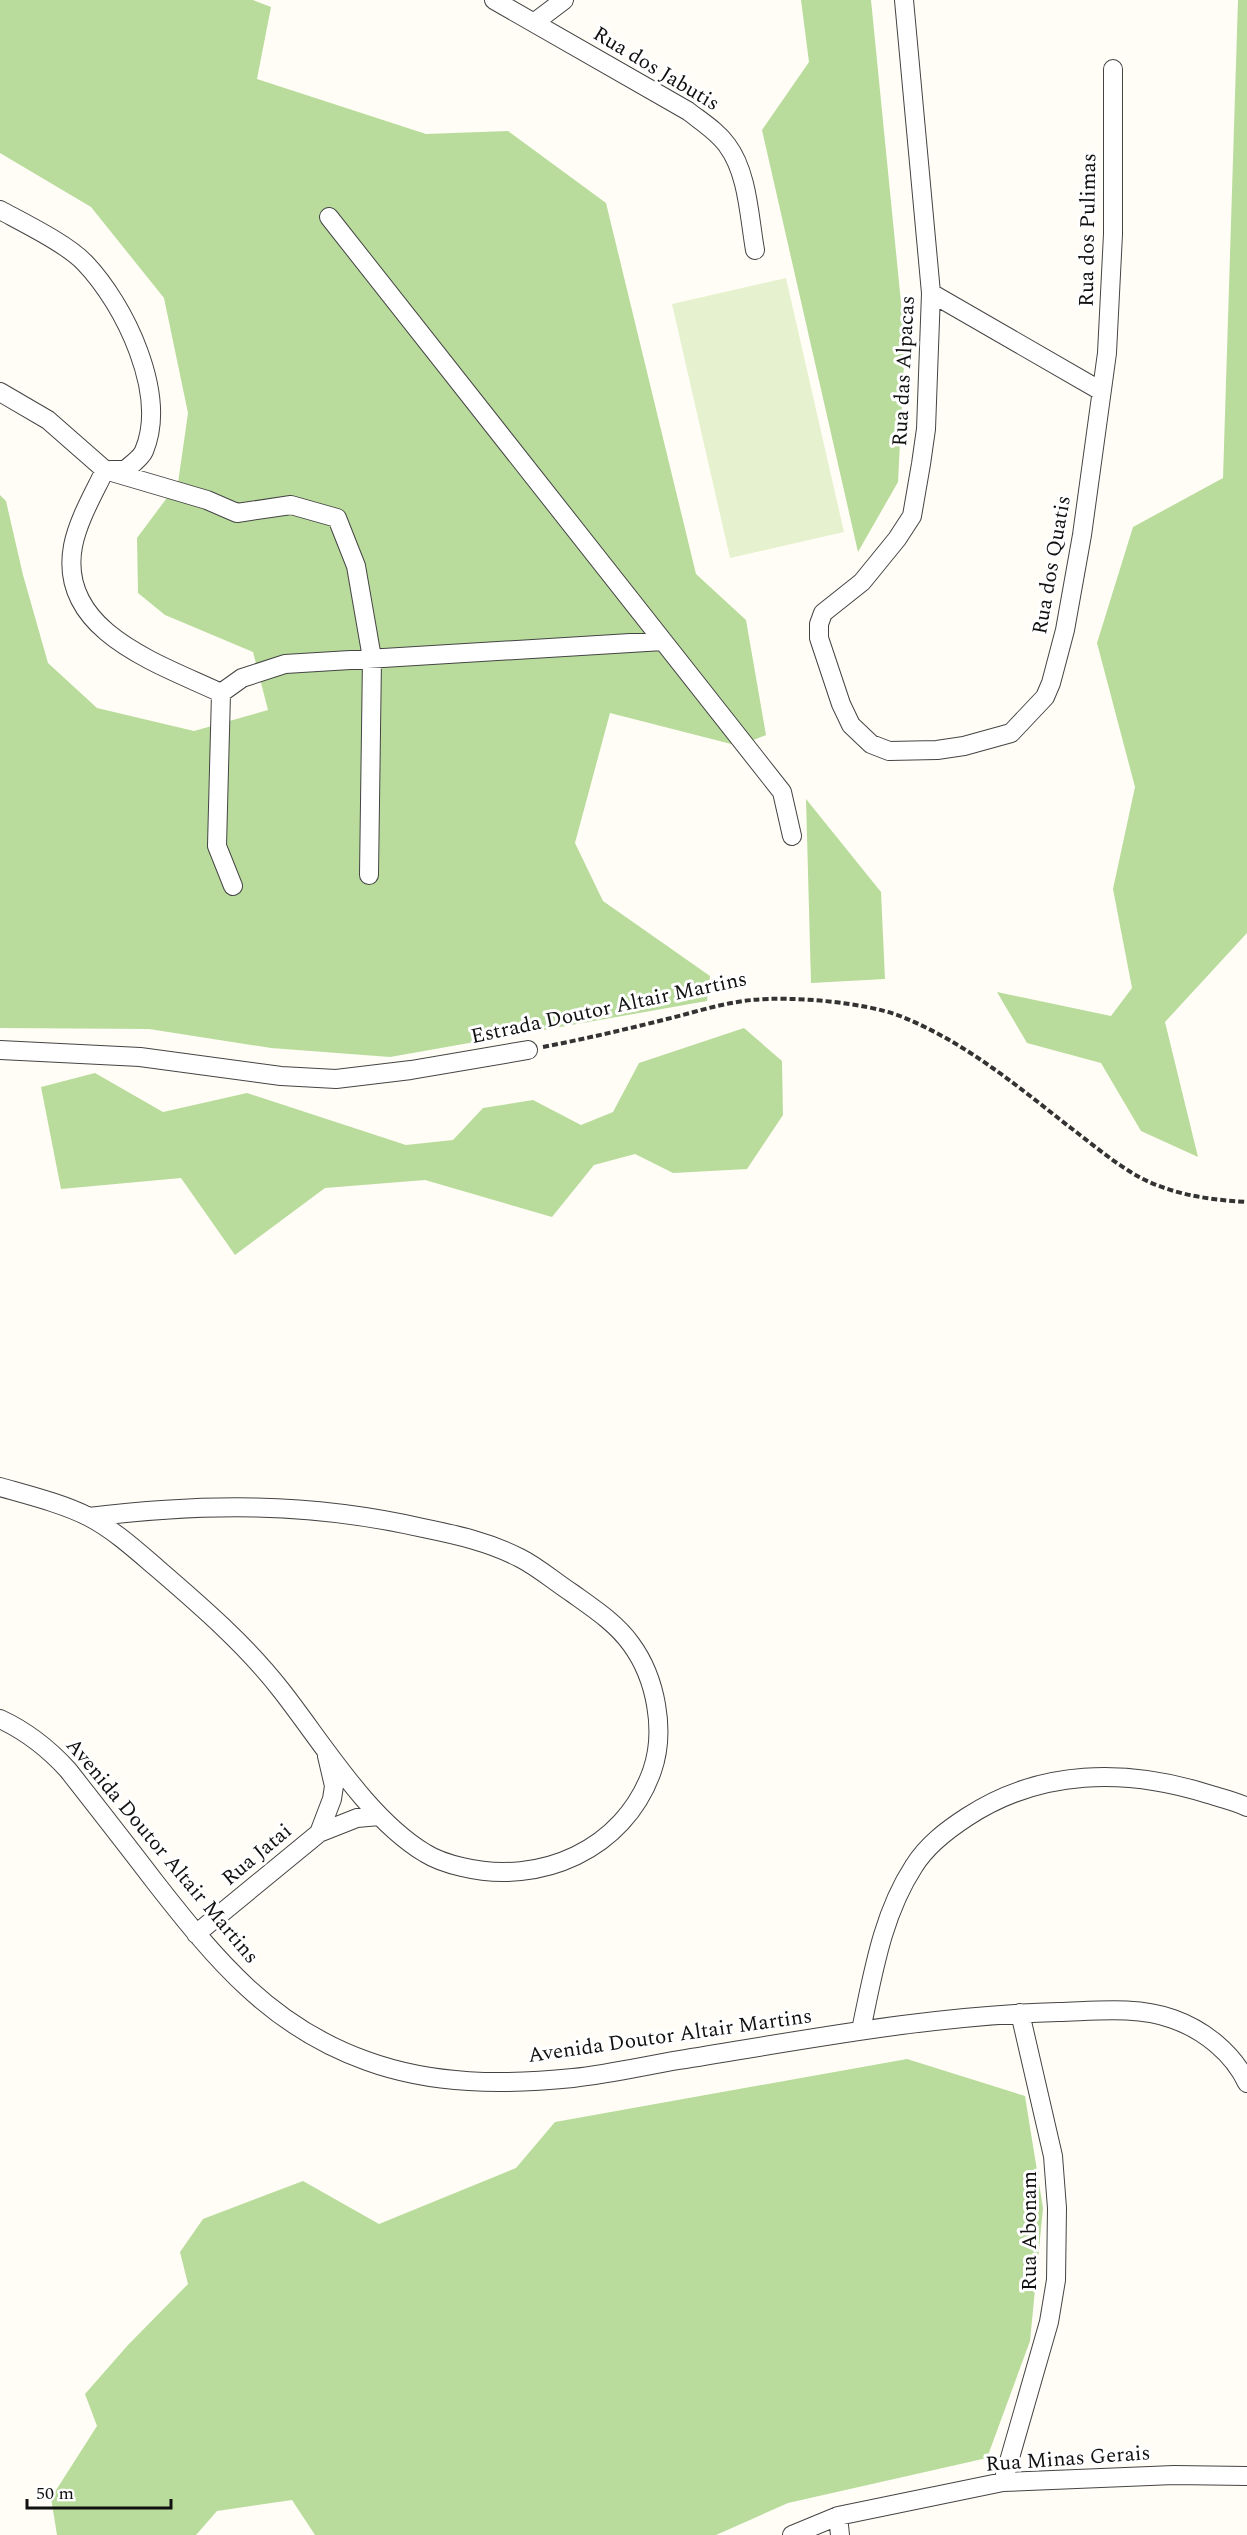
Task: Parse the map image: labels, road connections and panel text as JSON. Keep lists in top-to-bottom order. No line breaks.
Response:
{"streets":{"street":["Rua dos Jabutis","Rua dos Pulimas","Rua das Alpacas","Rua dos Quatis","Estrada Doutor Altair Martins","Avenida Doutor Altair Martins","Rua Jatai","Rua Abonam","Rua Minas Gerais"]},"crossings":[["Rua dos Pulimas","Rua dos Quatis"],["Rua das Alpacas","Rua dos Quatis"],["Avenida Doutor Altair Martins","Rua Jatai"],["Avenida Doutor Altair Martins","Rua Abonam"],["Rua Abonam","Rua Minas Gerais"]],"scale_bar":"50 m"}
